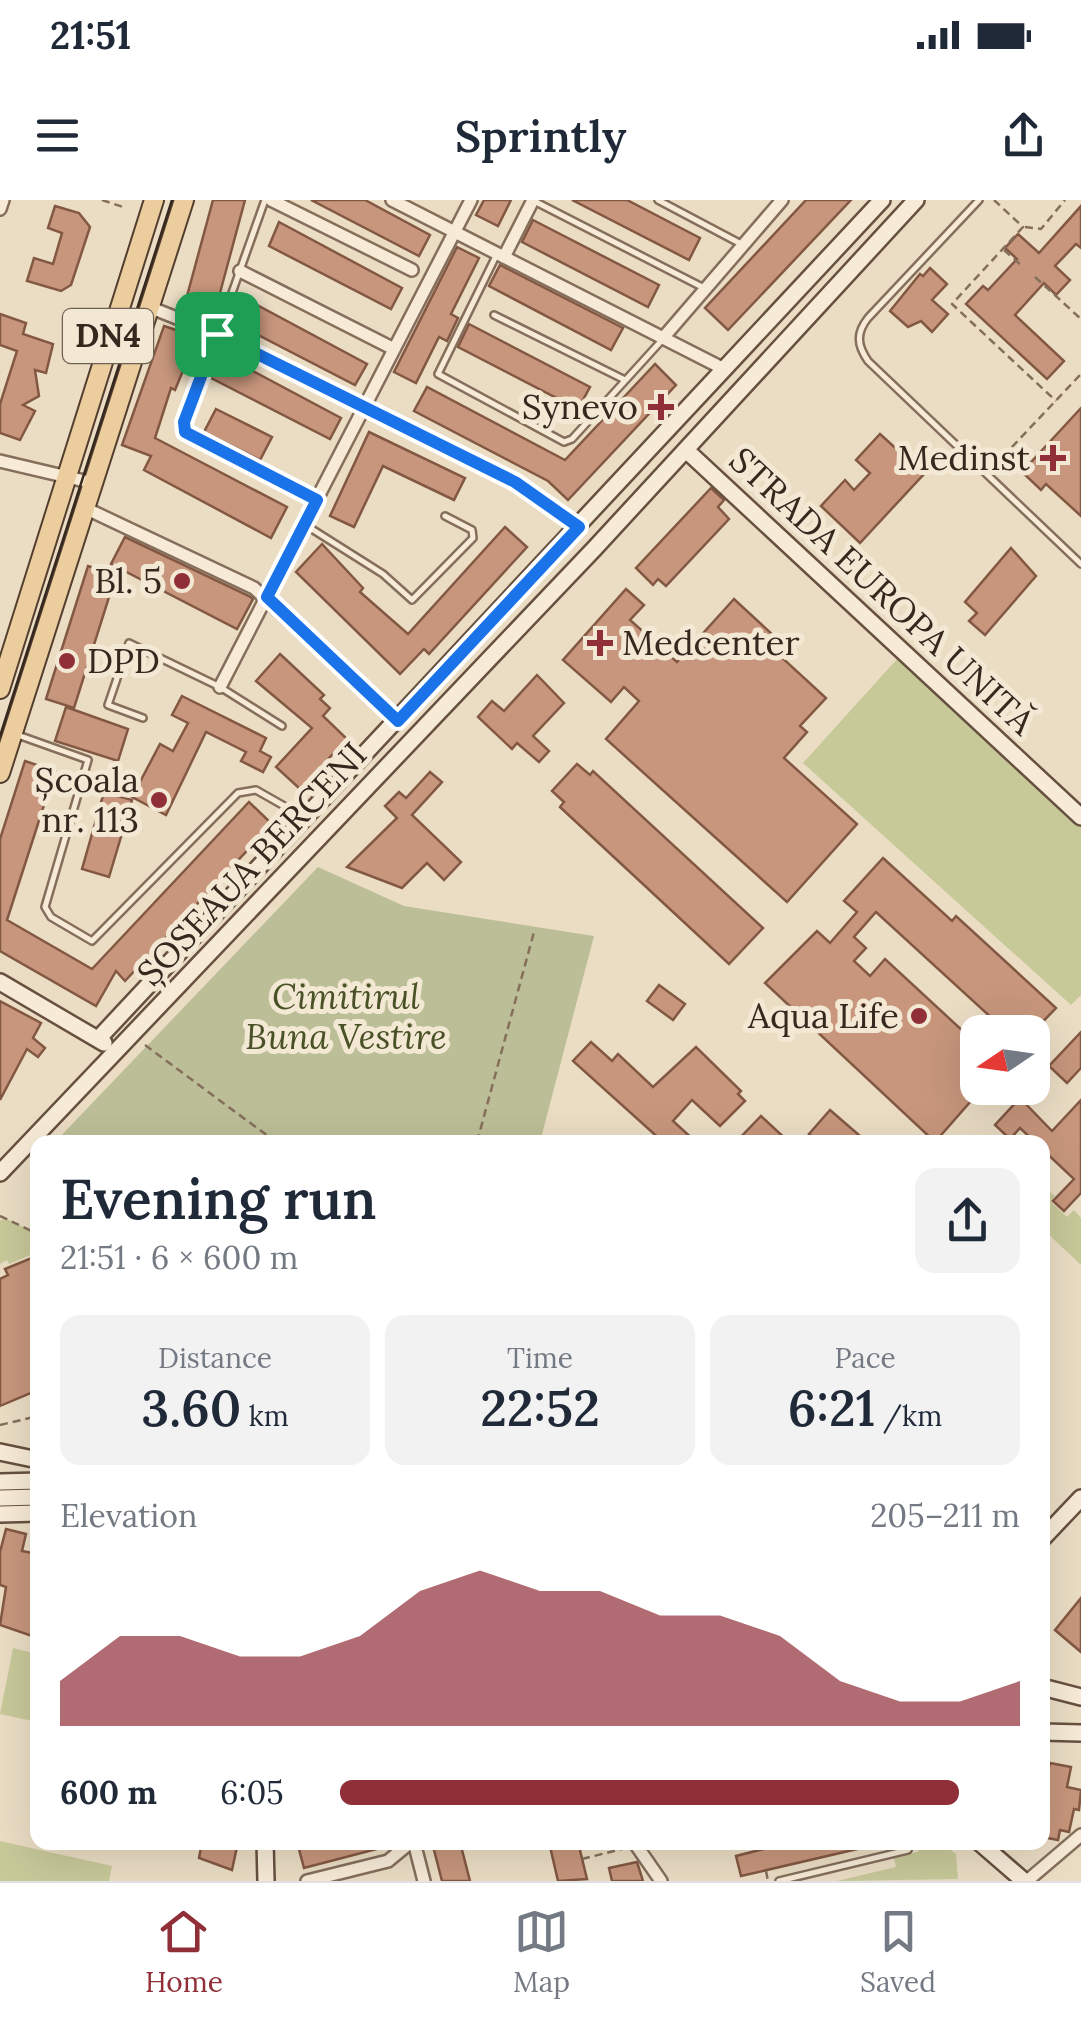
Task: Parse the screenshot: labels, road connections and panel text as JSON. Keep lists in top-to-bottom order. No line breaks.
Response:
{"streets":{"main road":["DN4","STRADA EUROPA UNITĂ","ȘOSEAUA BERCENI"]},"crossings":[["STRADA EUROPA UNITĂ","ȘOSEAUA BERCENI"]],"parks":["Cimitirul Buna Vestire"],"places":{"health":["Synevo","Medinst","Medcenter"],"other":["Bl. 5","DPD","Școala nr. 113","Aqua Life"]},"north":"left","page":{"status":"21:51","header":"Sprintly","heading":["Evening run","21:51 · 6 × 600 m"],"stats":[["Distance","3.60 km"],["Time","22:52"],["Pace","6:21 /km"]],"chart":["Elevation","205–211 m"],"list":[{"name":"600 m","note":"6:05"}],"tabs":["Home","Map","Saved"]}}
